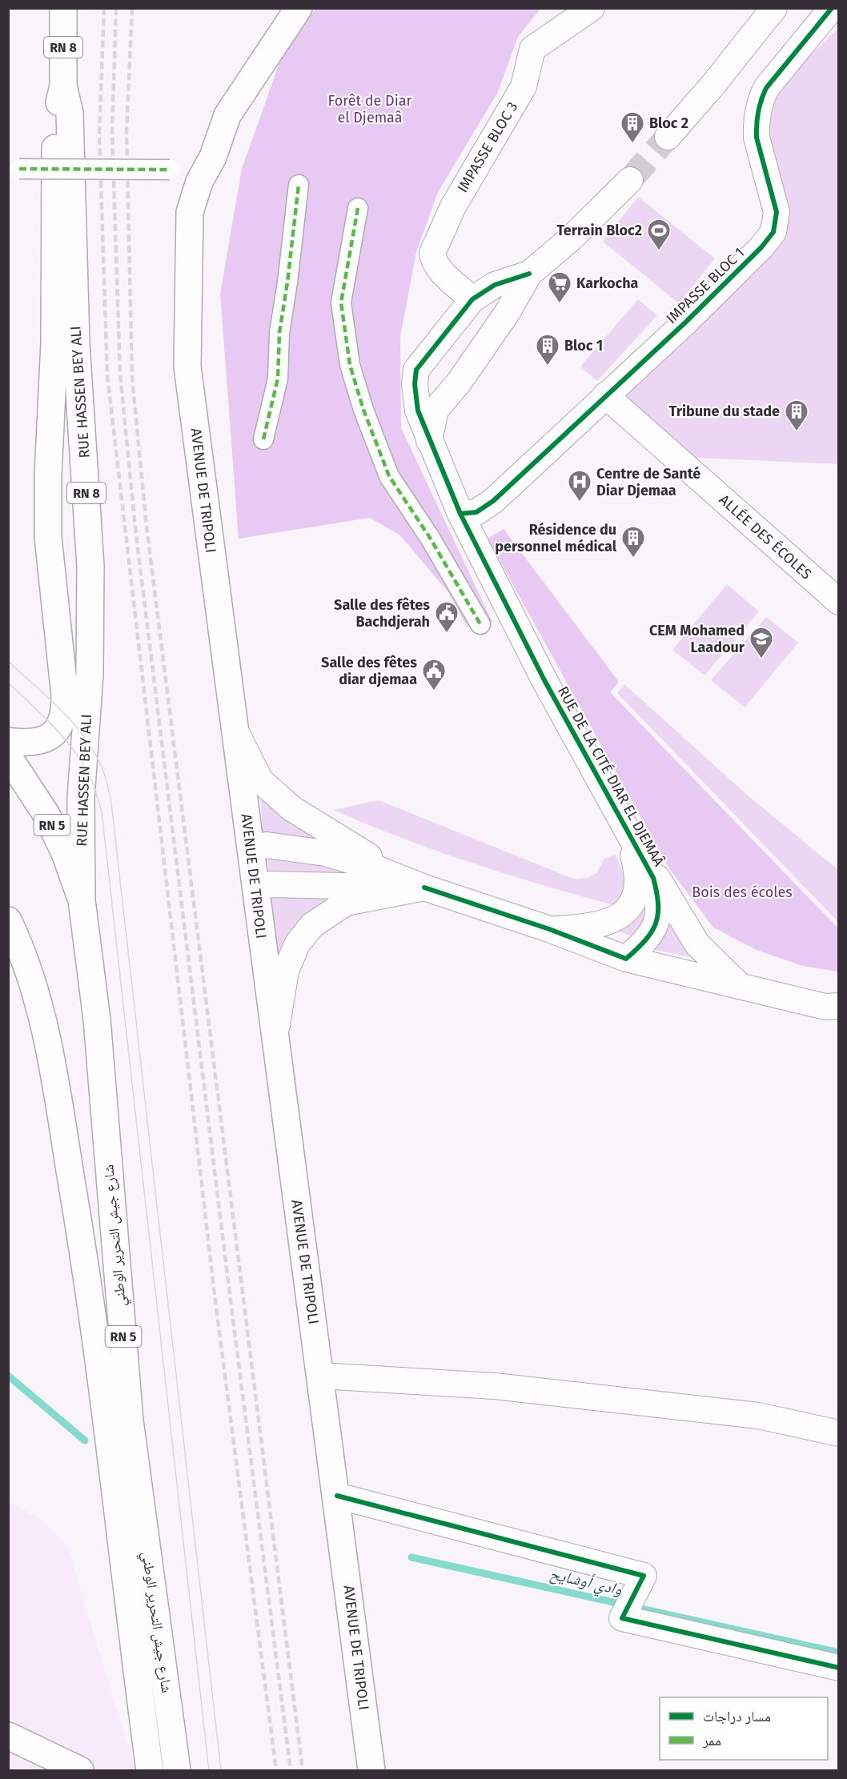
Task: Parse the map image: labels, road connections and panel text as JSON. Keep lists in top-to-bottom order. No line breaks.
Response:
{"streets":{"main road":["RN 8","RUE HASSEN BEY ALI","AVENUE DE TRIPOLI","RN 5","شارع جيش التحرير الوطني"],"street":["IMPASSE BLOC 3","IMPASSE BLOC 1","ALLÉE DES ÉCOLES","RUE DE LA CITÉ DIAR EL DJEMAÂ"]},"crossings":[["IMPASSE BLOC 3","RUE DE LA CITÉ DIAR EL DJEMAÂ"],["IMPASSE BLOC 1","ALLÉE DES ÉCOLES"],["IMPASSE BLOC 1","RUE DE LA CITÉ DIAR EL DJEMAÂ"],["RUE HASSEN BEY ALI","RN 5"],["RUE HASSEN BEY ALI","شارع جيش التحرير الوطني"],["RN 5","شارع جيش التحرير الوطني"]],"water":["وادي أوشايح"],"parks":["Forêt de Diar el Djemaâ","Bois des écoles"],"places":{"building":["Bloc 2","Bloc 1","Tribune du stade","Résidence du personnel médical"],"sports":["Terrain Bloc2"],"supermarket":["Karkocha"],"hospital":["Centre de Santé Diar Djemaa"],"public building":["Salle des fêtes Bachdjerah","Salle des fêtes diar djemaa"],"school or university":["CEM Mohamed Laadour"]},"legend":["مسار دراجات","ممر"]}
